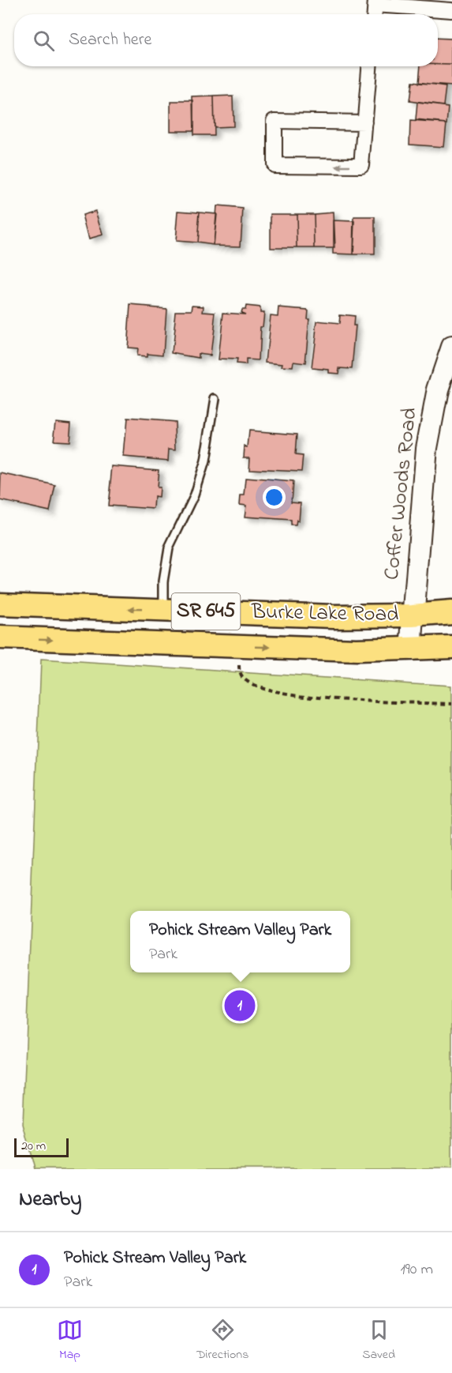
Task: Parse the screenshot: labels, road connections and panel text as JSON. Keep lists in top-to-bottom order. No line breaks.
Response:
{"streets":{"main road":["SR 645","Burke Lake Road"],"street":["Coffer Woods Road"]},"crossings":[["Coffer Woods Road","Burke Lake Road"]],"scale_bar":"20 m","page":{"search":"Search here","popup":["Pohick Stream Valley Park","Park"],"pins":"1","scale":"20 m","heading":"Nearby","list":[{"mark":"1","name":"Pohick Stream Valley Park","note":"Park","value":"190 m"}],"nav":["Map","Directions","Saved"]}}
